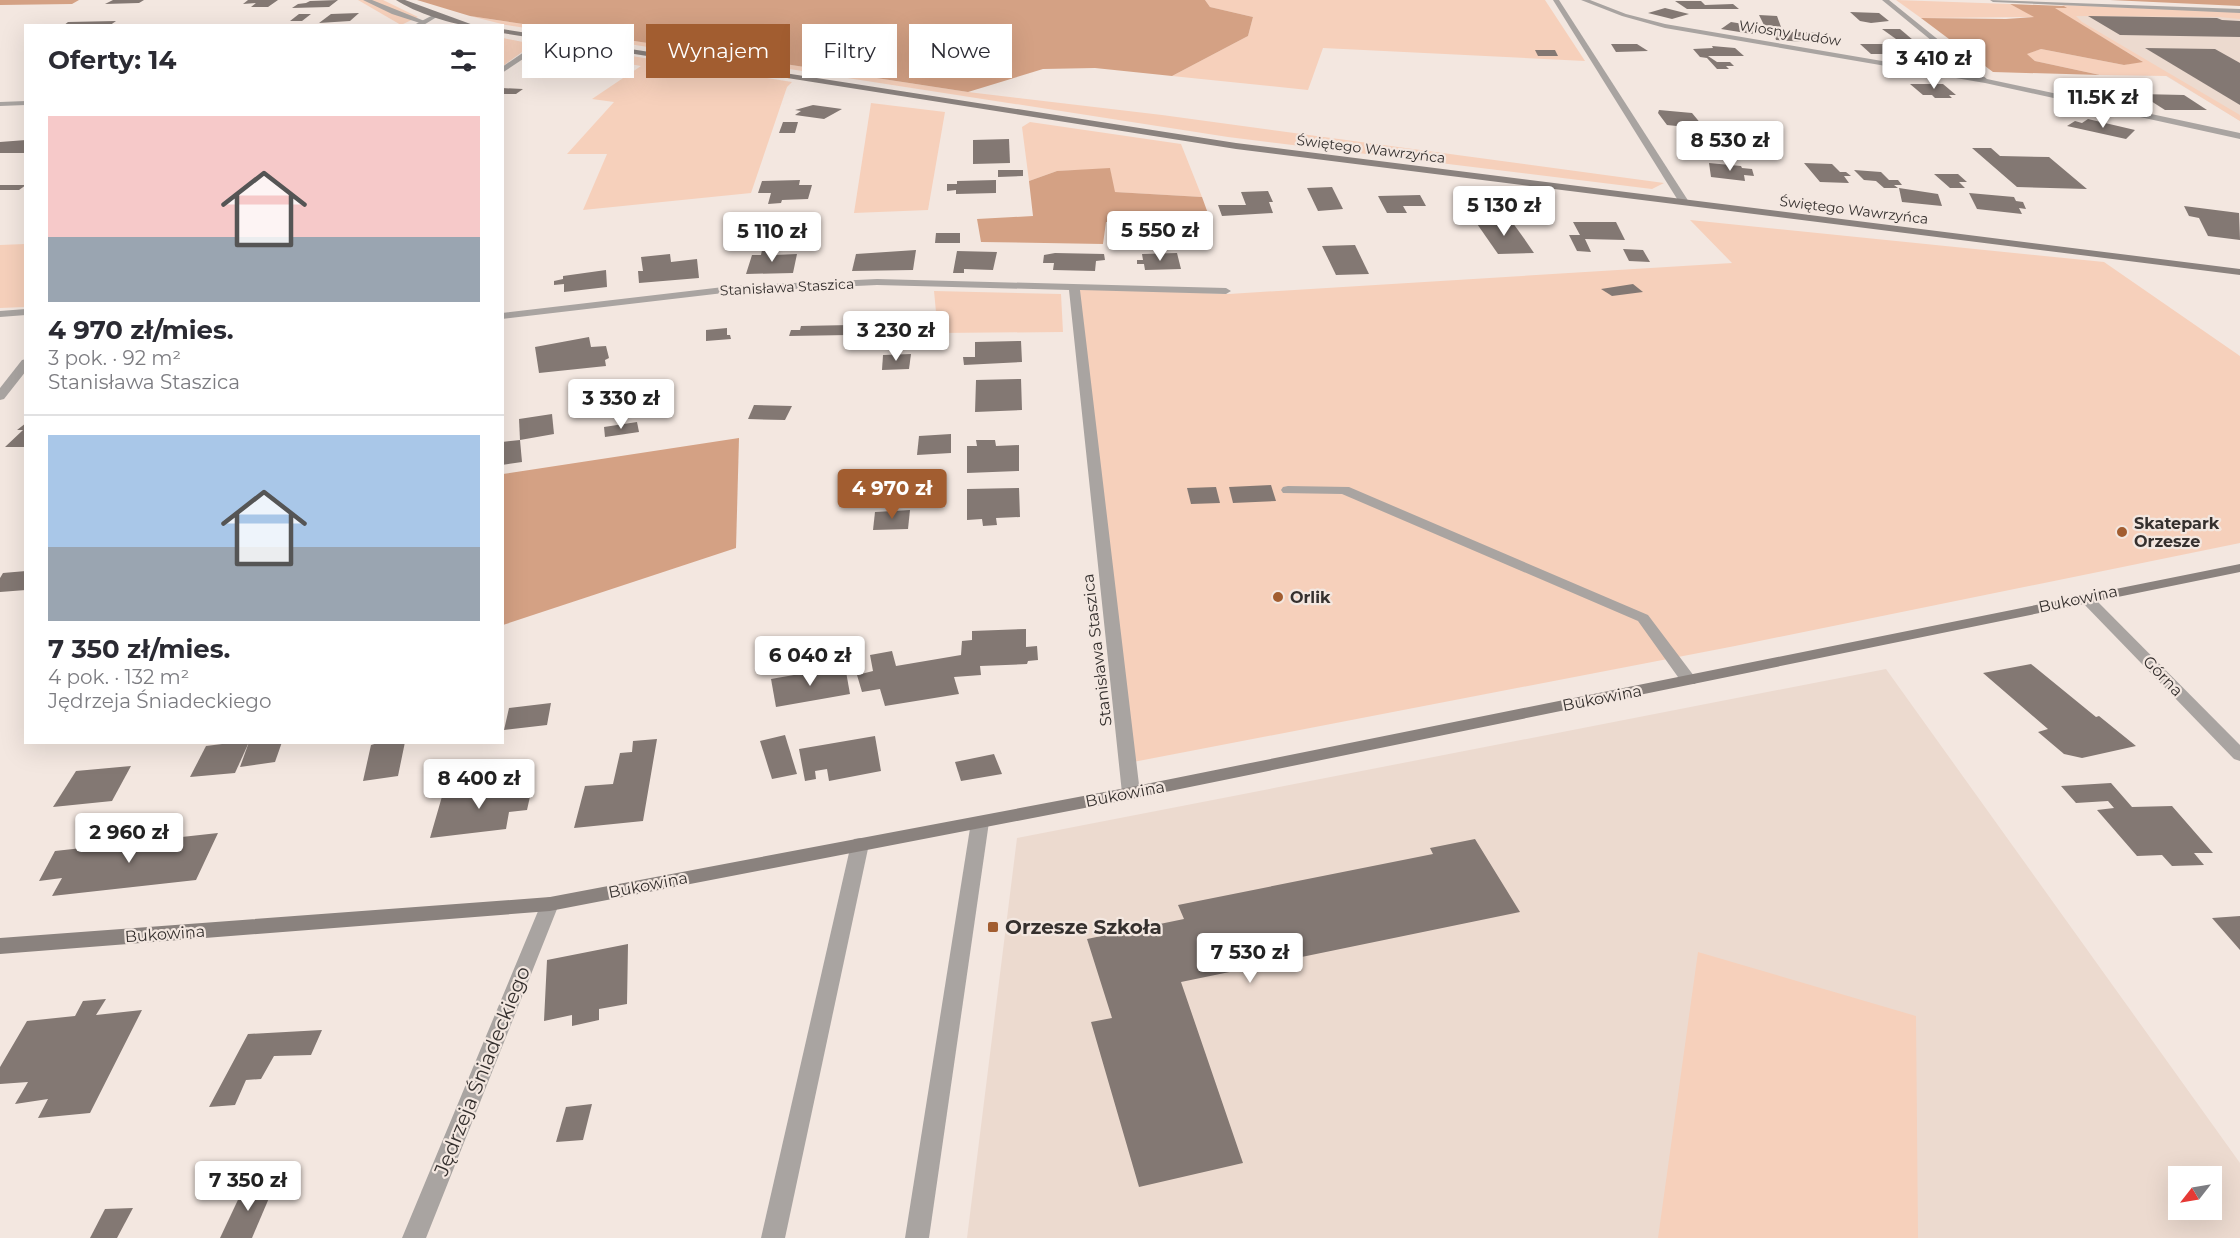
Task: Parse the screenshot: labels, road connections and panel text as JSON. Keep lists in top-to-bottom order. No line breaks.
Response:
{"streets":{"street":["Wiosny Ludów","Świętego Wawrzyńca","Stanisława Staszica","Bukowina","Górna","Jędrzeja Śniadeckiego"]},"crossings":[["Stanisława Staszica","Bukowina"],["Bukowina","Górna"],["Bukowina","Jędrzeja Śniadeckiego"]],"places":{"other":["Skatepark Orzesze","Orlik"],"transit":["Orzesze Szkoła"]},"north":"bottom left","page":{"chip":["Kupno","Wynajem","Filtry","Nowe"],"heading":"Oferty: 14","price":["3 410 zł","11.5K zł","8 530 zł","5 130 zł","5 550 zł","5 110 zł","3 230 zł","3 330 zł","4 970 zł","6 040 zł","8 400 zł","2 960 zł","7 530 zł","7 350 zł"],"list":[{"name":"4 970 zł/mies.","note":"3 pok. · 92 m² · Stanisława Staszica"},{"name":"7 350 zł/mies.","note":"4 pok. · 132 m² · Jędrzeja Śniadeckiego"}]}}
